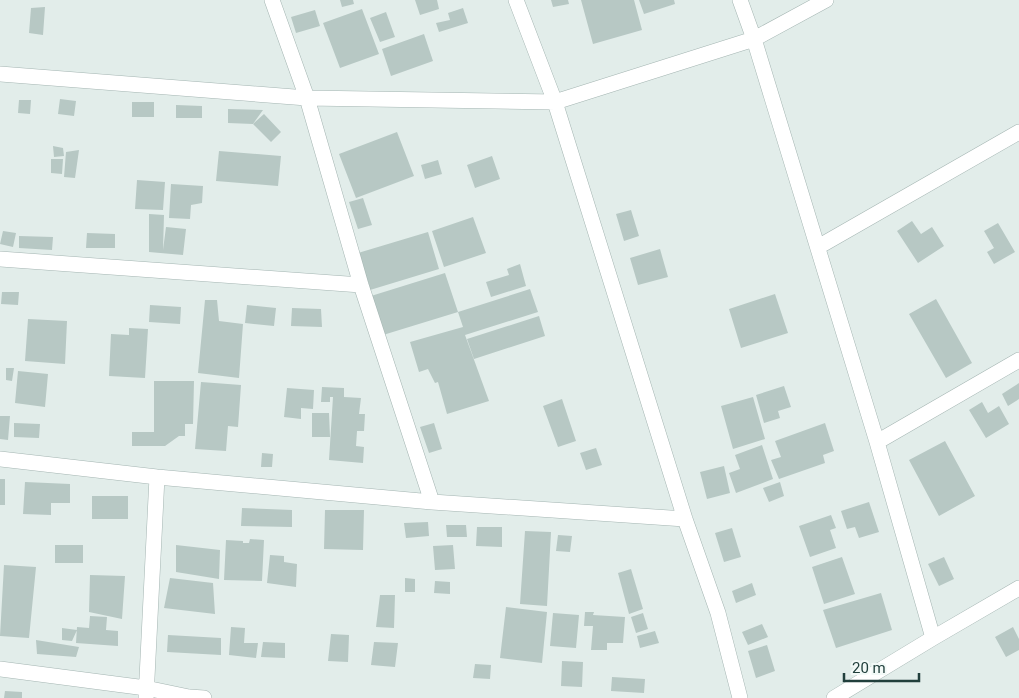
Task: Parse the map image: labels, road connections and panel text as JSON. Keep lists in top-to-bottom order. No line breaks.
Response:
{"scale_bar":"20 m"}
